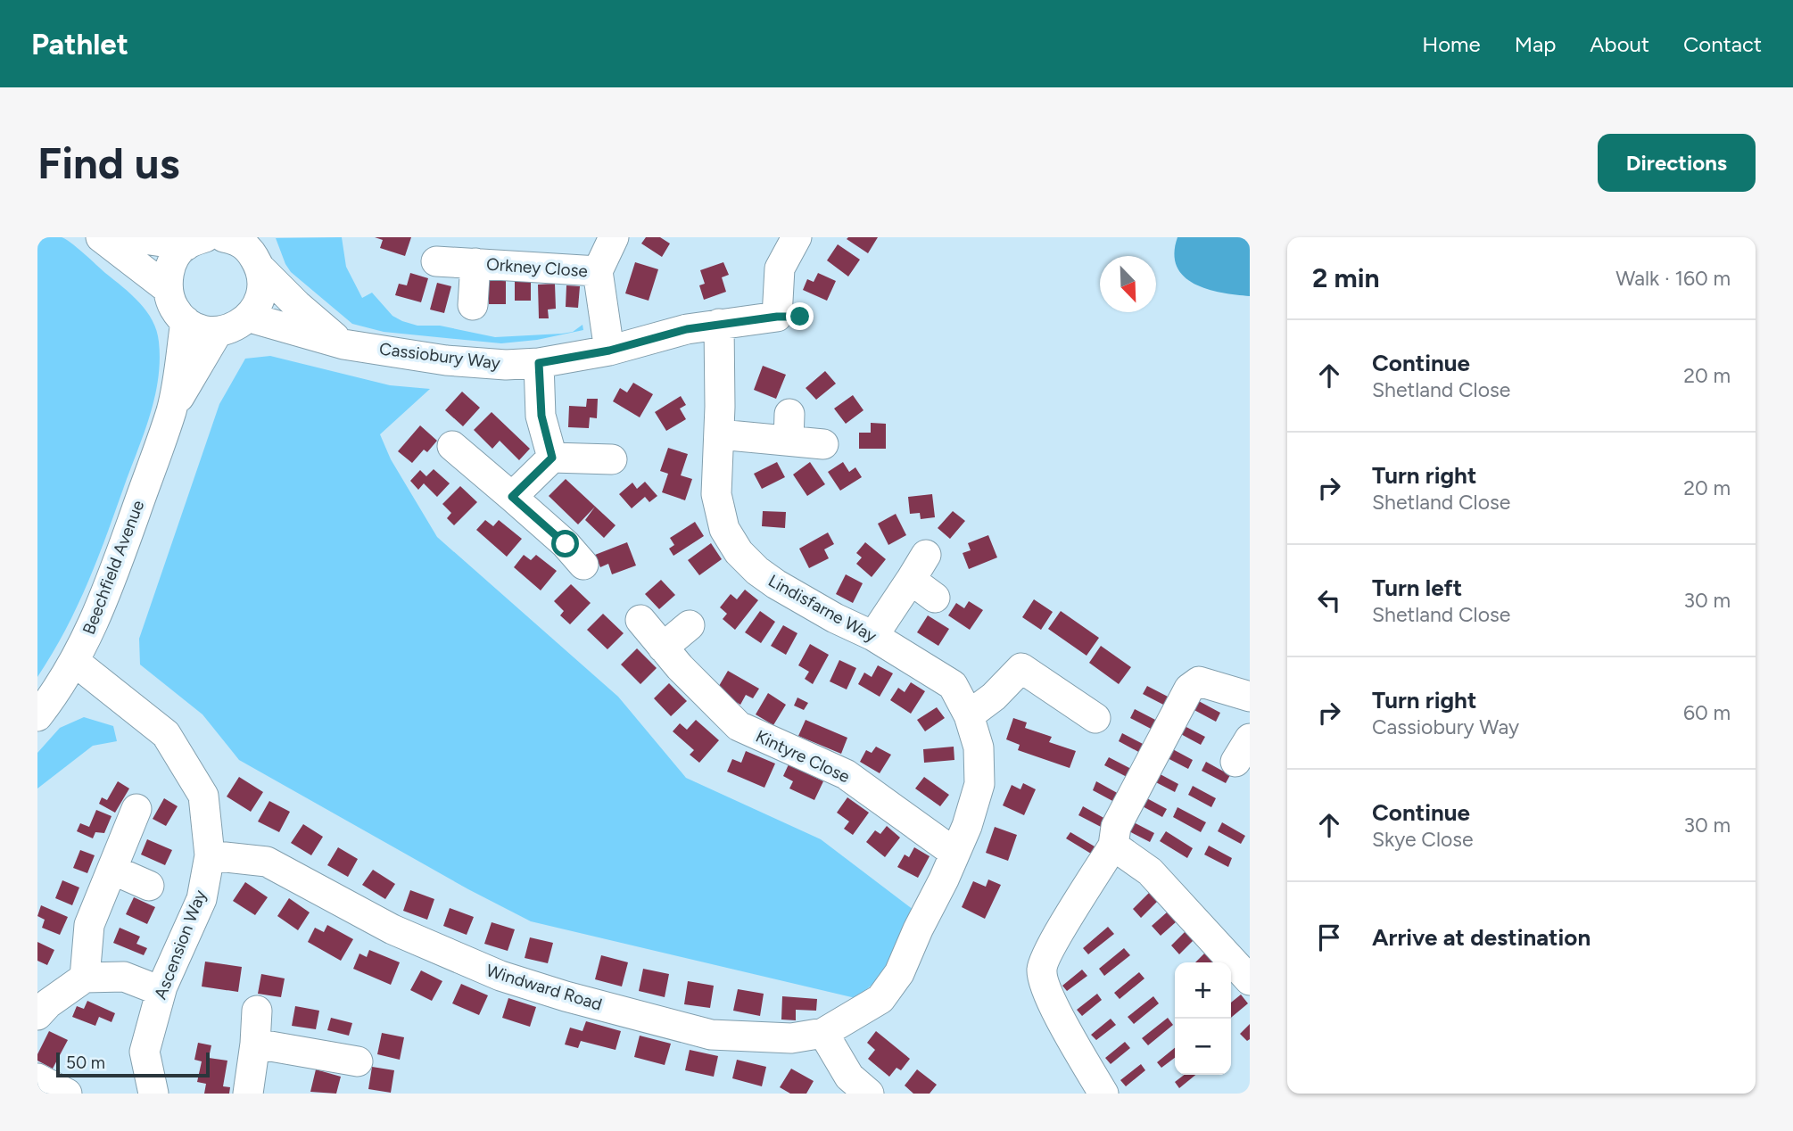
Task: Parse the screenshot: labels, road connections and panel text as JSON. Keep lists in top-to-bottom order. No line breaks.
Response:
{"streets":{"street":["Orkney Close","Cassiobury Way","Beechfield Avenue","Lindisfarne Way","Kintyre Close","Ascension Way","Windward Road"]},"crossings":[["Orkney Close","Cassiobury Way"],["Cassiobury Way","Lindisfarne Way"],["Beechfield Avenue","Ascension Way"],["Lindisfarne Way","Kintyre Close"],["Lindisfarne Way","Windward Road"],["Ascension Way","Windward Road"]],"scale_bar":"50 m","north":"bottom right","page":{"header":"Pathlet","nav":["Home","Map","About","Contact"],"buttons":"Directions","title":"Find us","heading":["2 min","Walk · 160 m"],"list":[["Continue","Shetland Close","20 m"],["Turn right","Shetland Close","20 m"],["Turn left","Shetland Close","30 m"],["Turn right","Cassiobury Way","60 m"],["Continue","Skye Close","30 m"],"Arrive at destination"],"map_buttons":["+","−"],"scale":"50 m"}}
